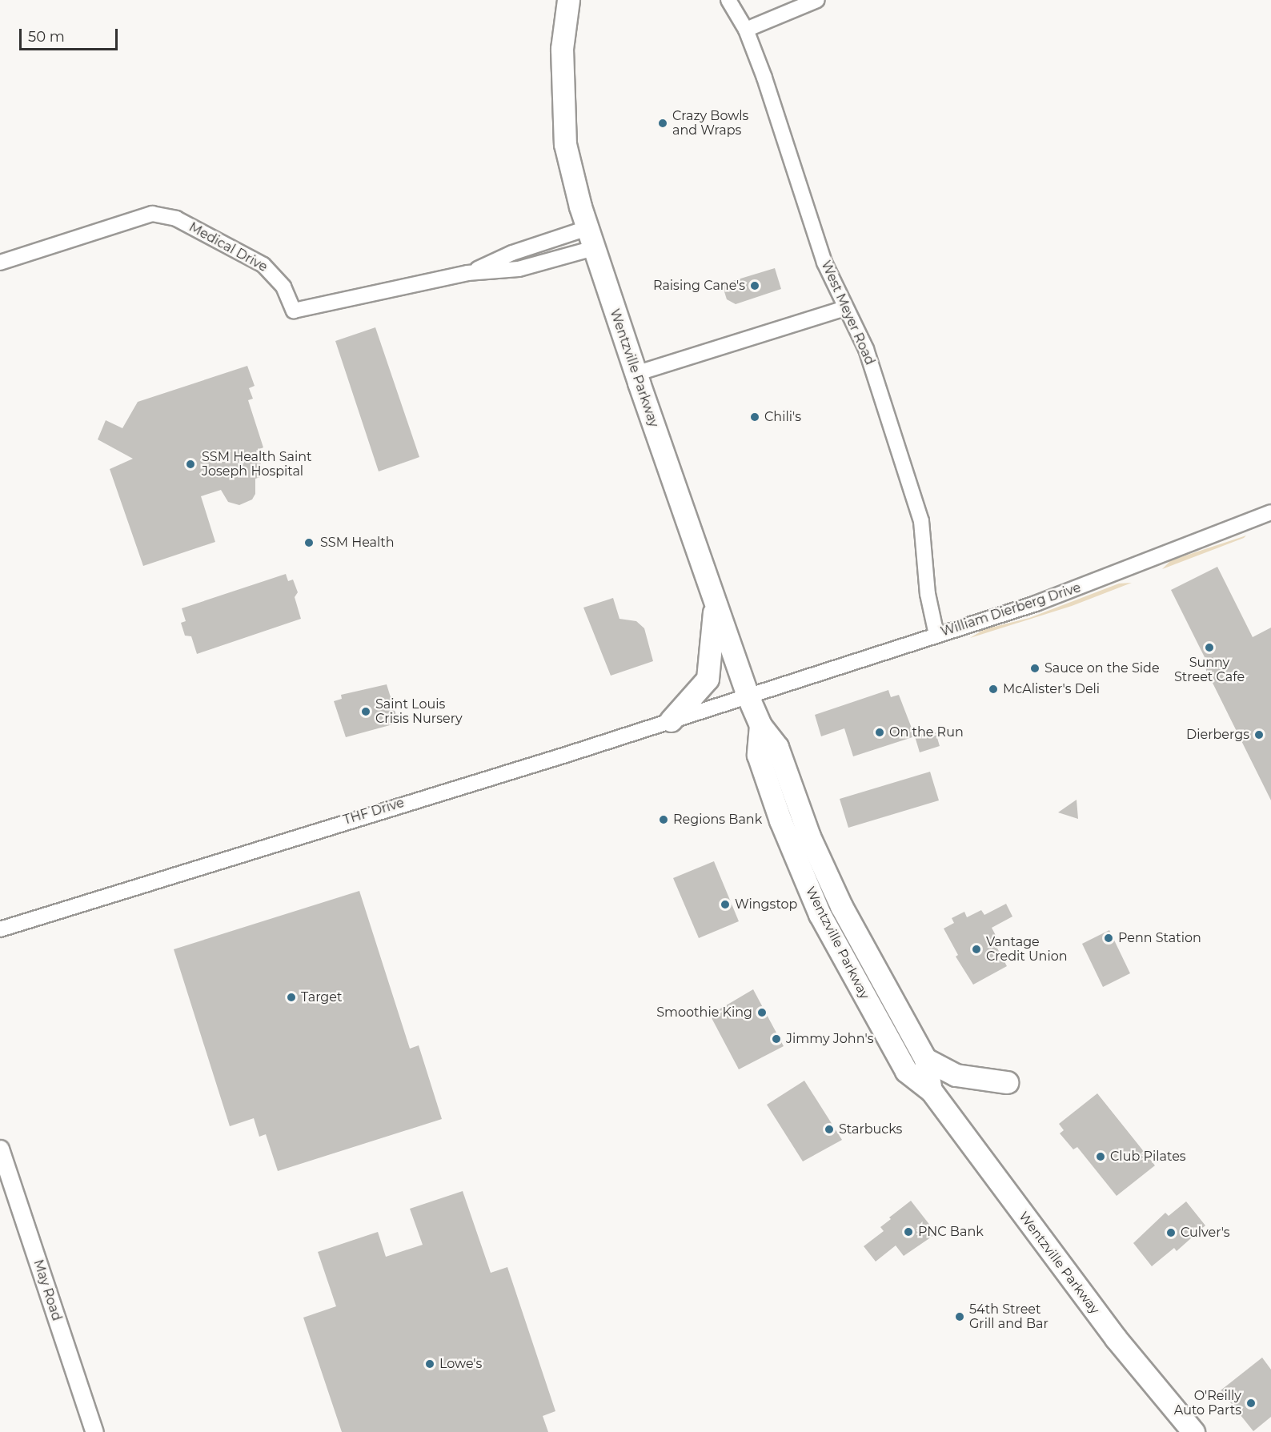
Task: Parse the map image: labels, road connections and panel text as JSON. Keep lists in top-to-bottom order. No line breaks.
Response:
{"streets":{"main road":["Wentzville Parkway"],"street":["Medical Drive","West Meyer Road","William Dierberg Drive","THF Drive","May Road"]},"crossings":[["Medical Drive","Wentzville Parkway"],["West Meyer Road","William Dierberg Drive"],["Wentzville Parkway","William Dierberg Drive"],["Wentzville Parkway","THF Drive"],["William Dierberg Drive","THF Drive"]],"places":["Crazy Bowls and Wraps","Raising Cane's","Chili's","SSM Health Saint Joseph Hospital","SSM Health","Sunny Street Cafe","Sauce on the Side","McAlister's Deli","Saint Louis Crisis Nursery","On the Run","Dierbergs","Regions Bank","Wingstop","Penn Station","Vantage Credit Union","Target","Smoothie King","Jimmy John's","Starbucks","Club Pilates","PNC Bank","Culver's","54th Street Grill and Bar","Lowe's","O'Reilly Auto Parts"],"scale_bar":"50 m"}
